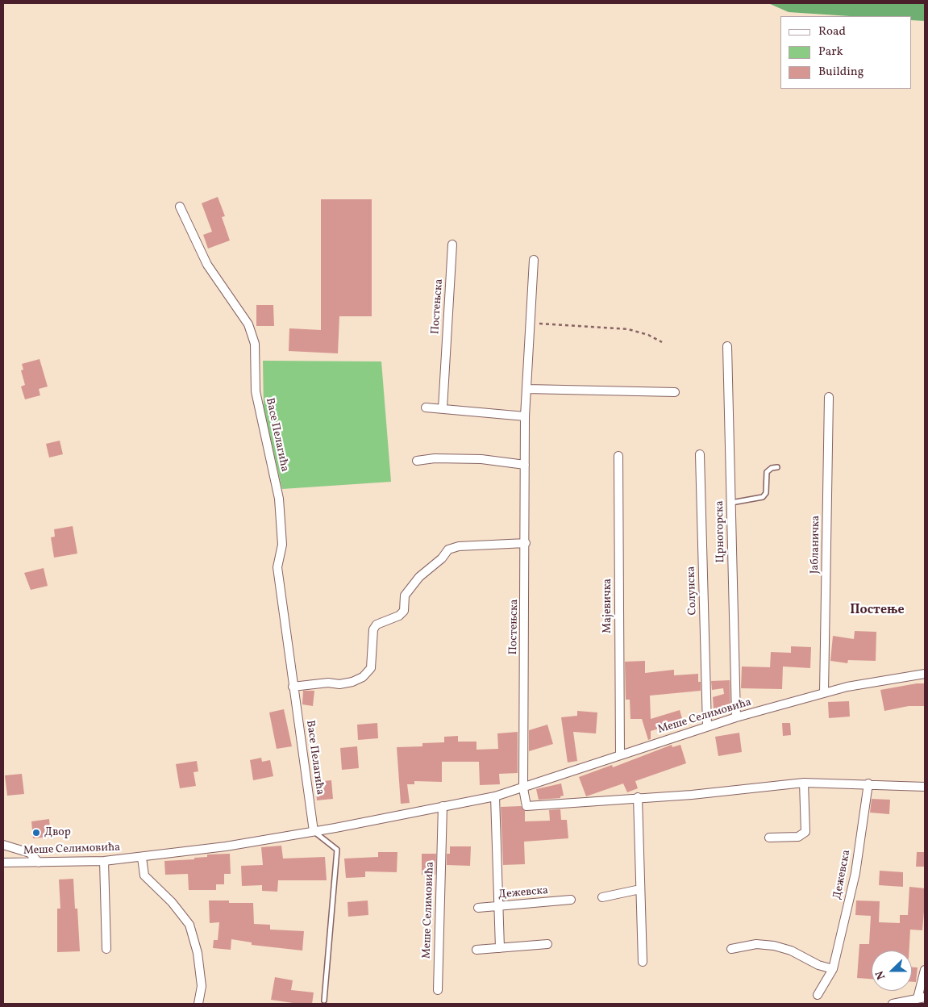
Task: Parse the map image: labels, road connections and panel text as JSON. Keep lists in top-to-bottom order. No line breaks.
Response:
{"streets":{"street":["Постењска","Васе Пелагића","Црногорска","Јабланичка","Солунска","Мајевичка","Меше Селимовића","Дежевска"]},"crossings":[["Постењска","Меше Селимовића"],["Васе Пелагића","Меше Селимовића"],["Црногорска","Меше Селимовића"],["Јабланичка","Меше Селимовића"],["Солунска","Меше Селимовића"],["Мајевичка","Меше Селимовића"]],"districts":["Постење"],"places":["Двор"],"legend":["Road","Park","Building"],"north":"left"}
